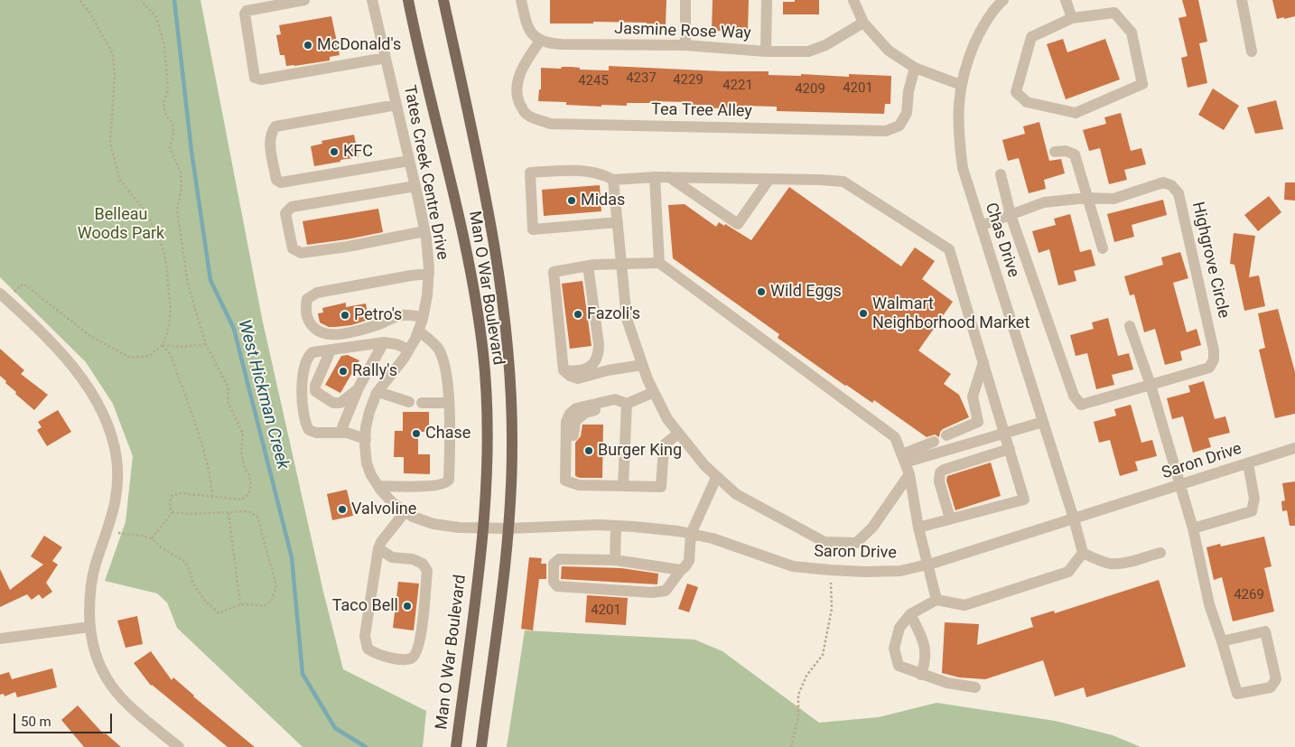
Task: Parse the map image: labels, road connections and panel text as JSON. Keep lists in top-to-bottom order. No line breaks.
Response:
{"streets":{"main road":["Man O War Boulevard"],"street":["Jasmine Rose Way","Tea Tree Alley","Tates Creek Centre Drive","Chas Drive","Highgrove Circle","Saron Drive"]},"crossings":[["Jasmine Rose Way","Tea Tree Alley"],["Tates Creek Centre Drive","Man O War Boulevard"],["Tates Creek Centre Drive","Saron Drive"],["Chas Drive","Highgrove Circle"],["Chas Drive","Saron Drive"],["Man O War Boulevard","Saron Drive"]],"water":["West Hickman Creek"],"parks":["Belleau Woods Park"],"places":["McDonald's","KFC","Midas","Wild Eggs","Walmart Neighborhood Market","Fazoli's","Petro's","Rally's","Chase","Burger King","Valvoline","Taco Bell"],"house_numbers":["4237","4229","4245","4221","4201","4209","4269","4201"],"scale_bar":"50 m"}
